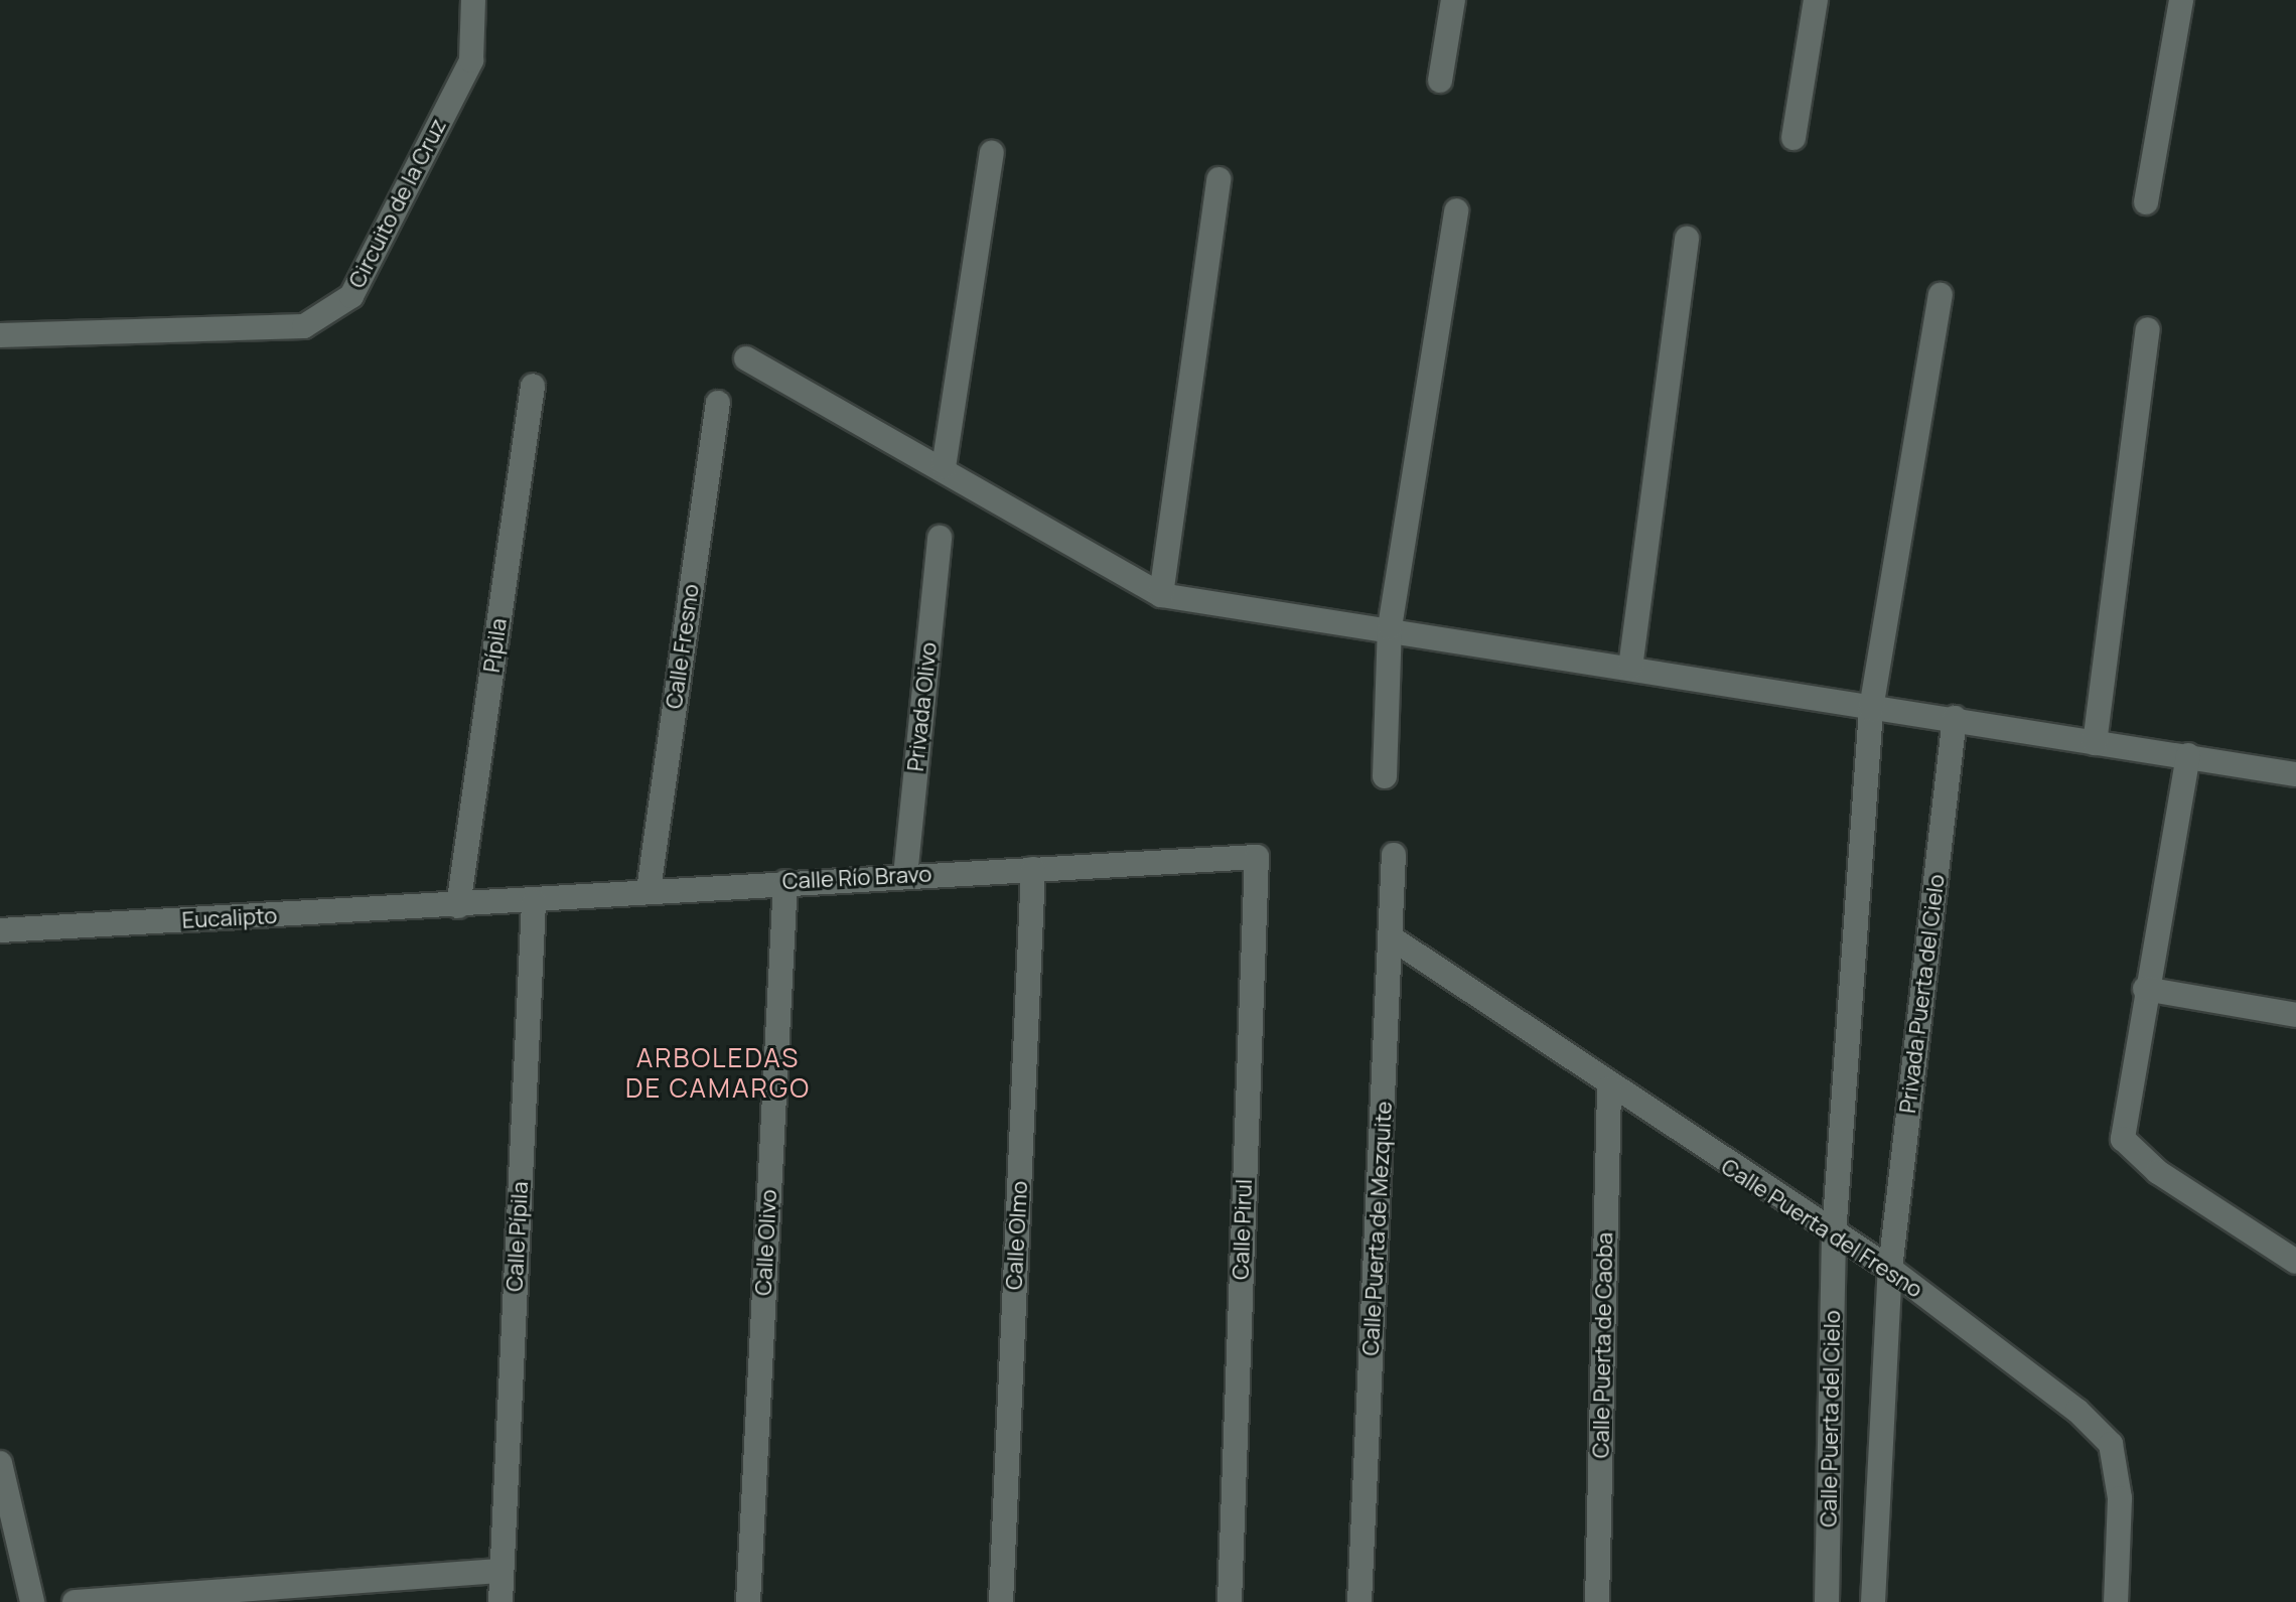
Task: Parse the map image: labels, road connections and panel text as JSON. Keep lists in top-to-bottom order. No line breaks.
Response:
{"streets":{"street":["Circuito de la Cruz","Pípila","Calle Fresno","Privada Olivo","Calle Río Bravo","Eucalipto","Privada Puerta del Cielo","Calle Puerta de Mezquite","Calle Puerta del Fresno","Calle Pirul","Calle Olmo","Calle Pípila","Calle Olivo","Calle Puerta de Caoba","Calle Puerta del Cielo"]},"crossings":[["Pípila","Calle Río Bravo"],["Pípila","Eucalipto"],["Calle Fresno","Calle Río Bravo"],["Privada Olivo","Calle Río Bravo"],["Calle Río Bravo","Eucalipto"],["Calle Río Bravo","Calle Pirul"],["Calle Río Bravo","Calle Olmo"],["Calle Río Bravo","Calle Pípila"],["Calle Río Bravo","Calle Olivo"],["Privada Puerta del Cielo","Calle Puerta del Fresno"],["Calle Puerta de Mezquite","Calle Puerta del Fresno"],["Calle Puerta del Fresno","Calle Puerta de Caoba"],["Calle Puerta del Fresno","Calle Puerta del Cielo"]],"districts":["ARBOLEDAS DE CAMARGO"]}
